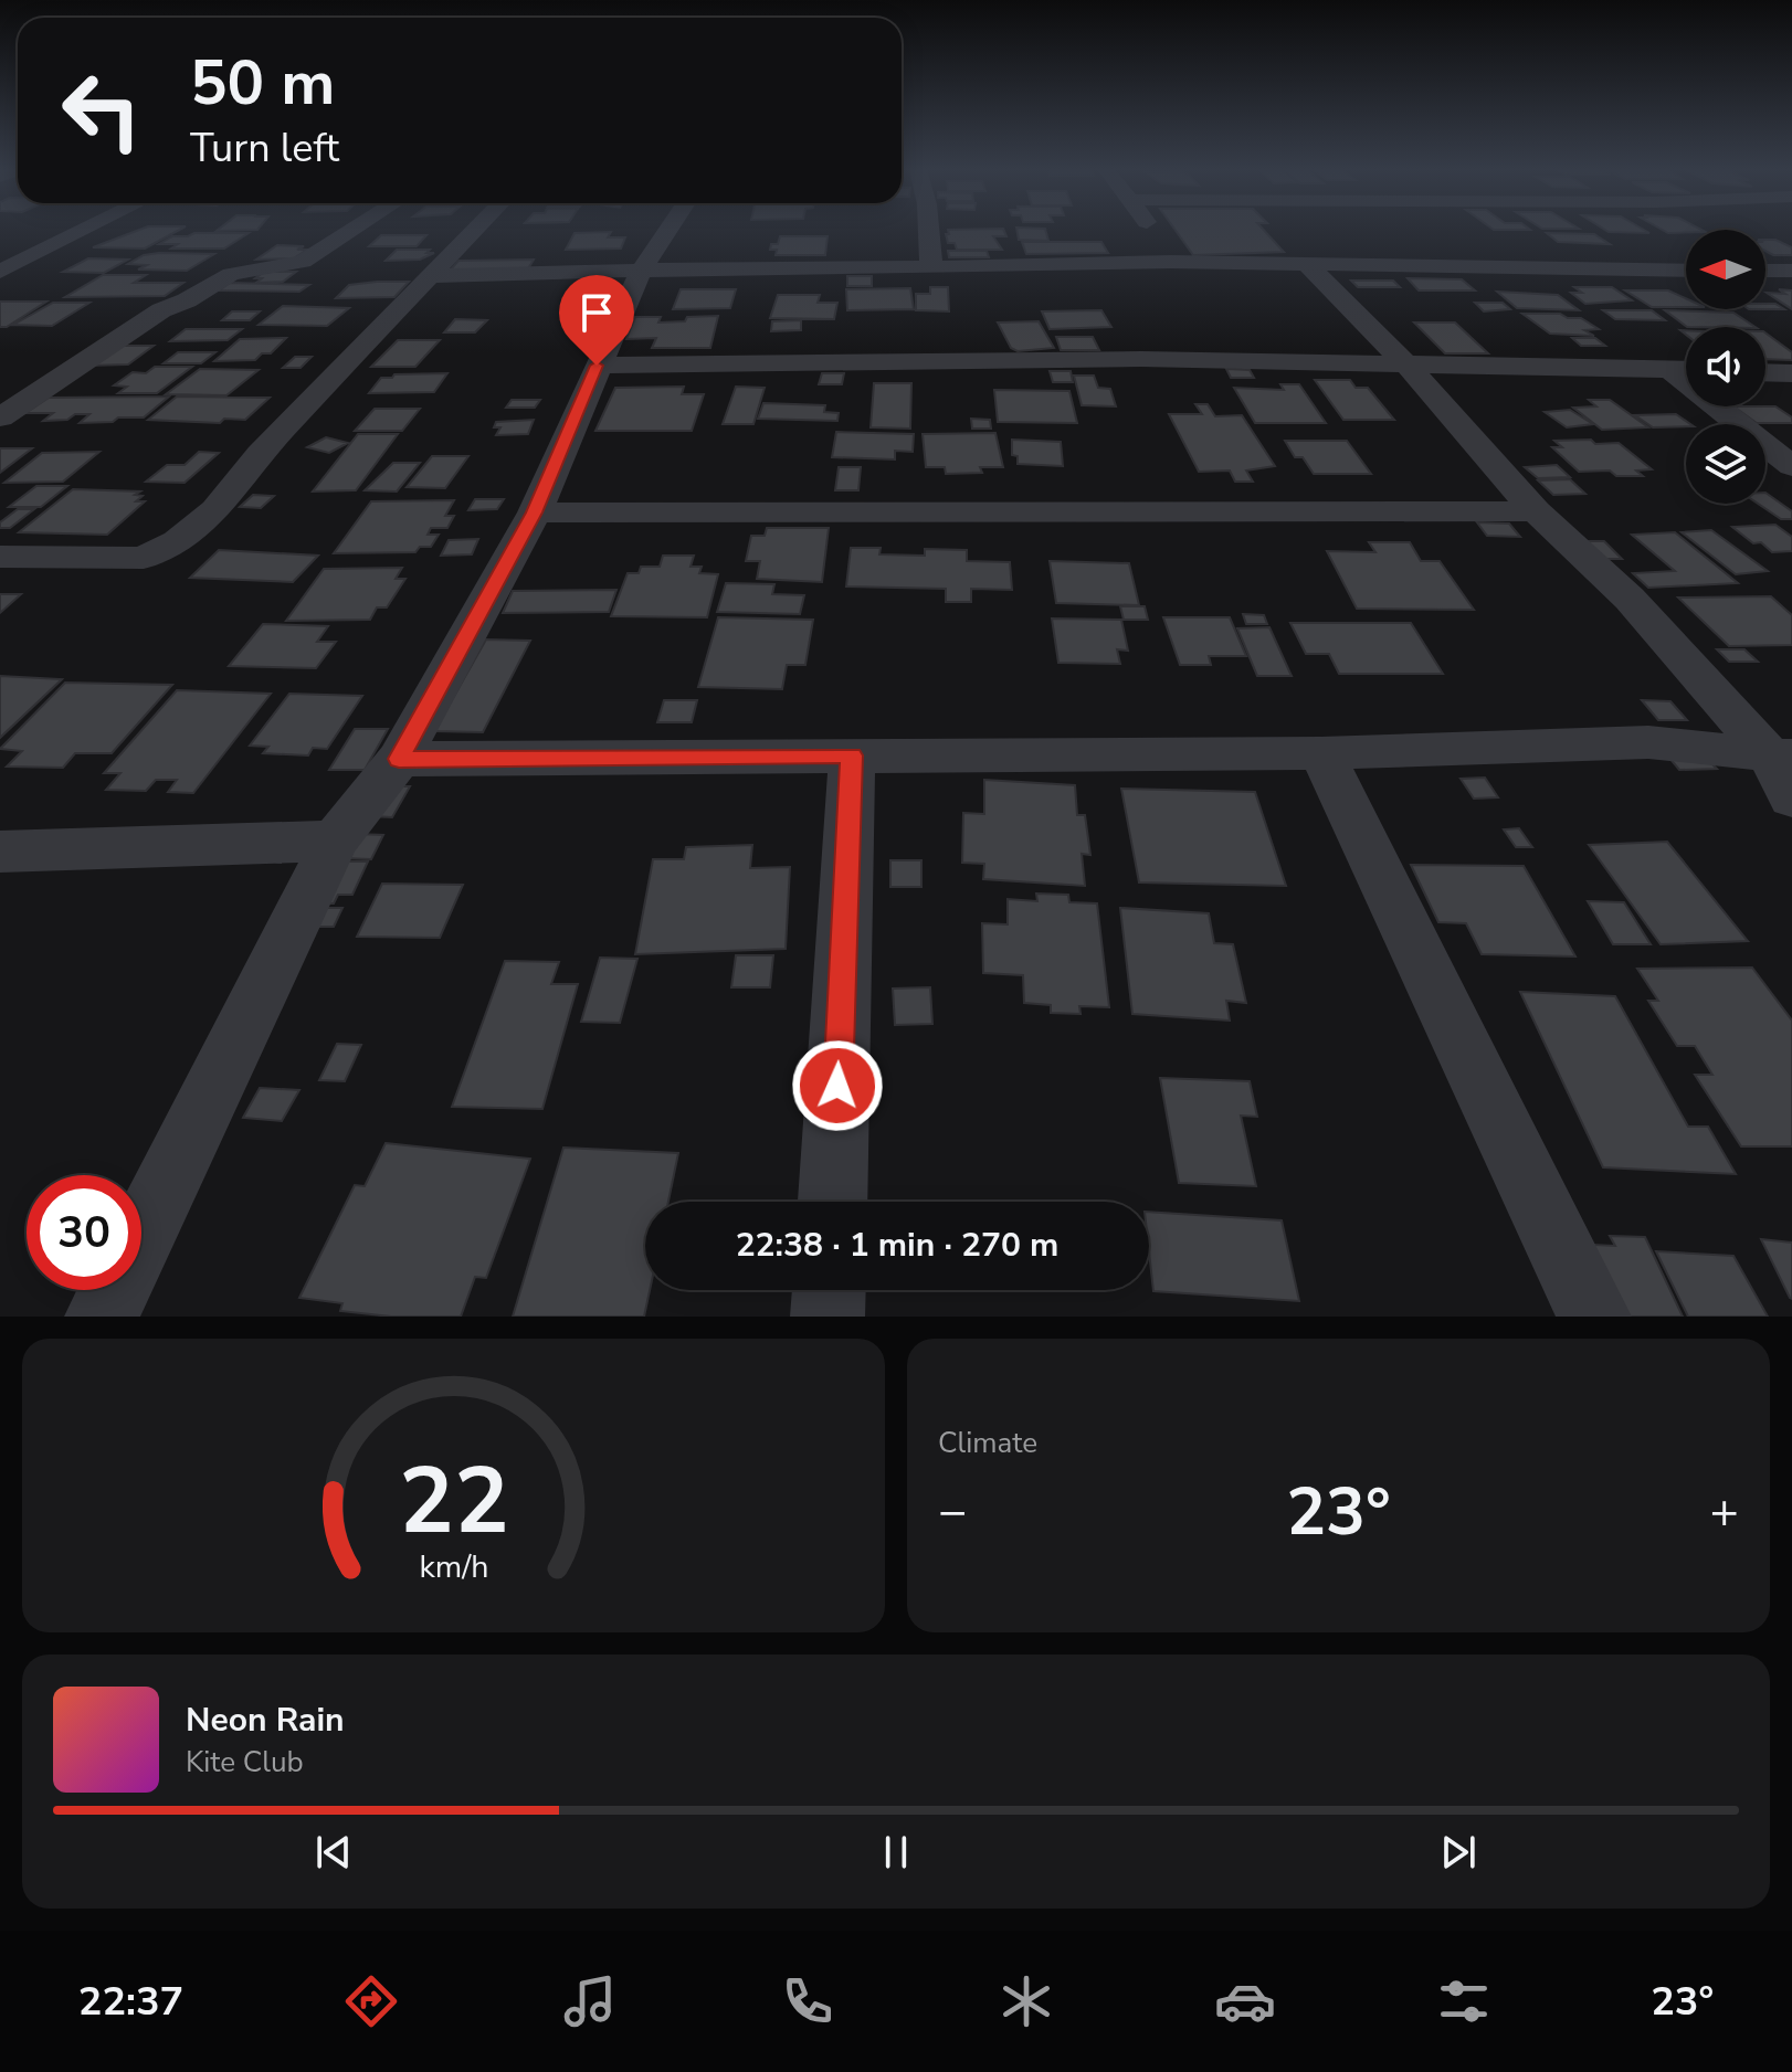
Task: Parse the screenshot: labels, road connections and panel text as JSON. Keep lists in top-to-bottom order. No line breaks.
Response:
{"north":"left","page":{"turn":["50 m","Turn left"],"limit":"30","trip":"22:38 · 1 min · 270 m","tile":"Climate","heat":["−","23°","+"],"song":["Neon Rain","Kite Club"],"tabs":["22:37","23°"],"gauge":["22","km/h"]}}
